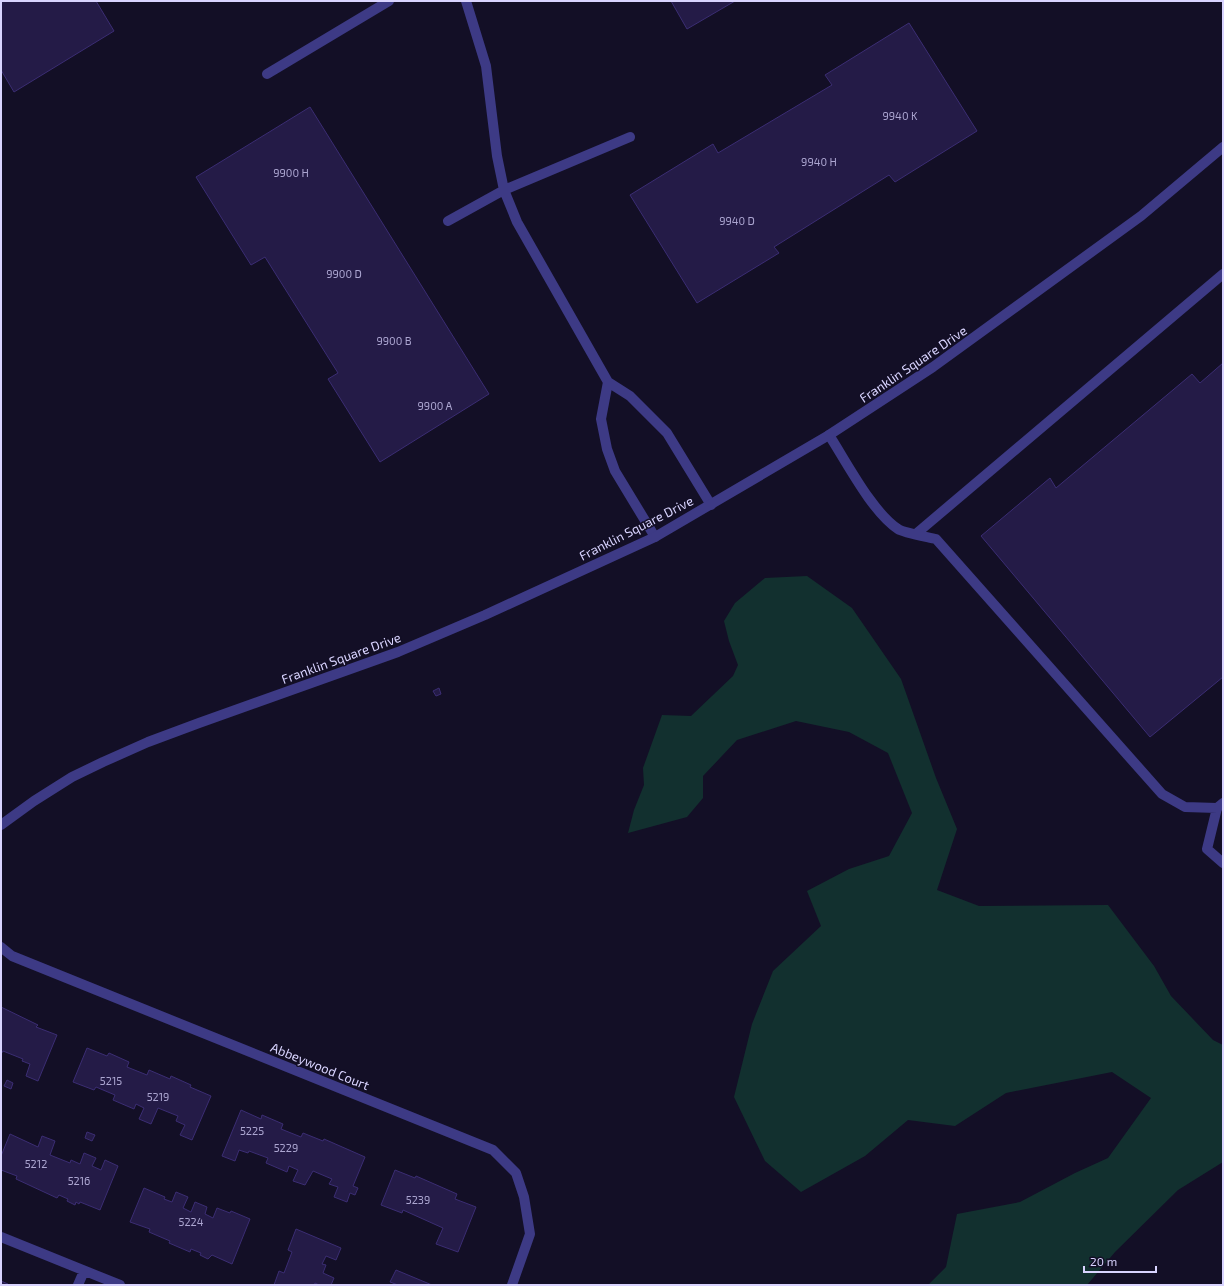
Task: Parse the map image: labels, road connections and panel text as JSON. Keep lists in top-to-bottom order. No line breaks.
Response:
{"streets":{"street":["Franklin Square Drive","Abbeywood Court"]},"house_numbers":["9940 K","9940 H","9900 H","9940 D","9900 D","9900 B","9900 A","5215","5219","5225","5229","5212","5216","5239","5224"],"scale_bar":"20 m"}
